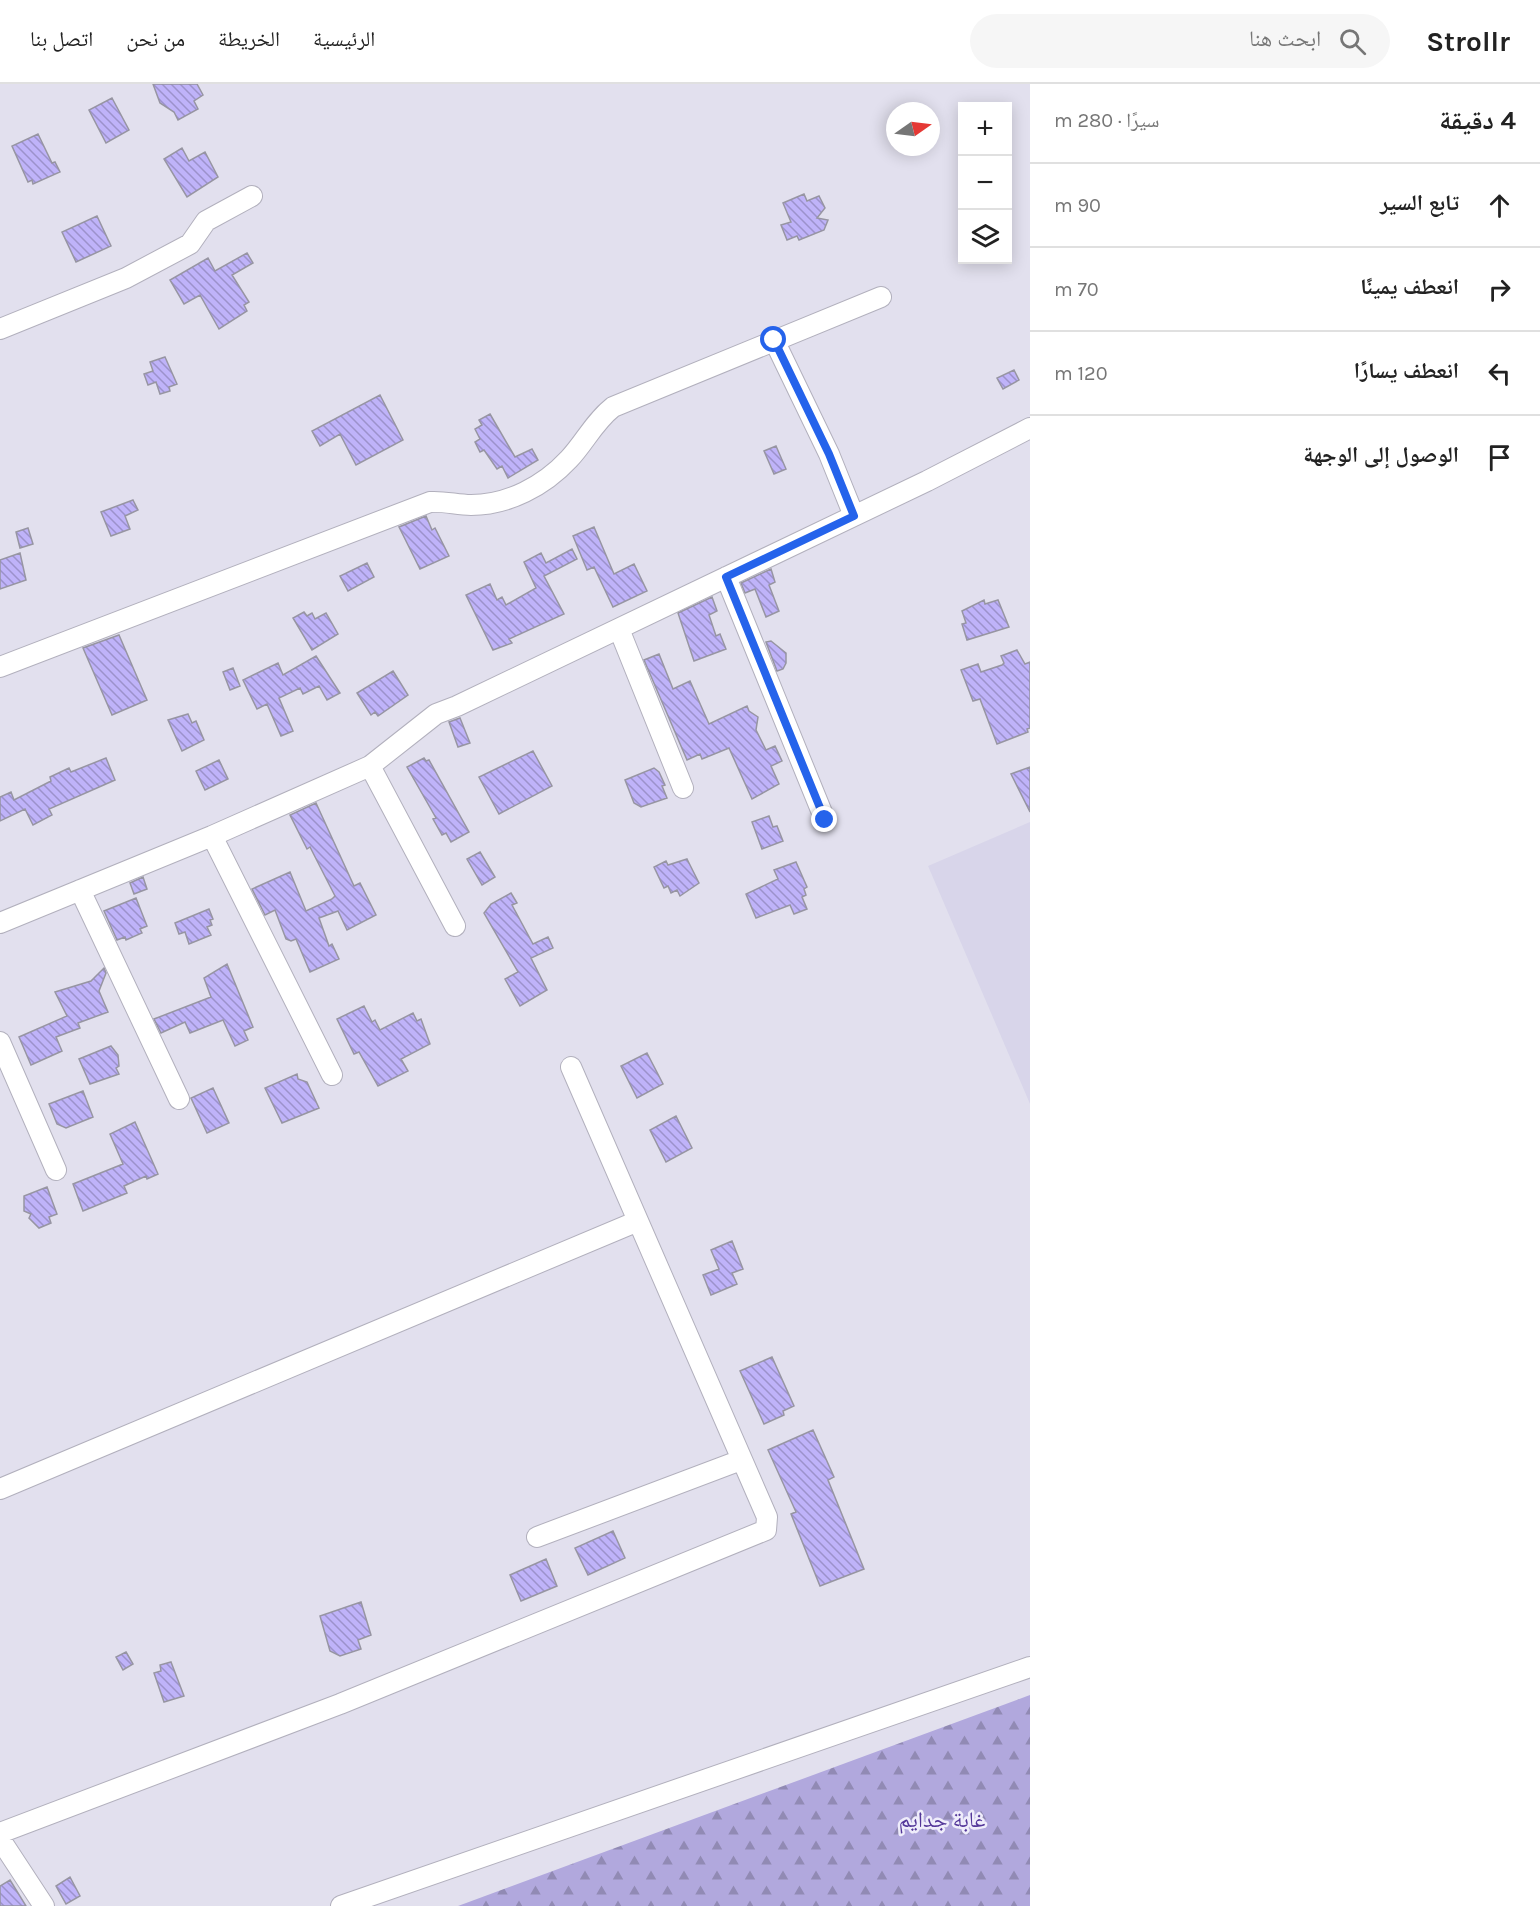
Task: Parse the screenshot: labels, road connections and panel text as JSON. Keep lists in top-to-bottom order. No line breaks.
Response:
{"parks":["غابة جدايم"],"north":"right","page":{"header":"Strollr","search":"ابحث هنا","nav":["الرئيسية","الخريطة","من نحن","اتصل بنا"],"heading":["4 دقيقة","سيرًا · 280 m"],"map_buttons":["+","−"],"list":[["تابع السير","90 m"],["انعطف يمينًا","70 m"],["انعطف يسارًا","120 m"],"الوصول إلى الوجهة"]}}
